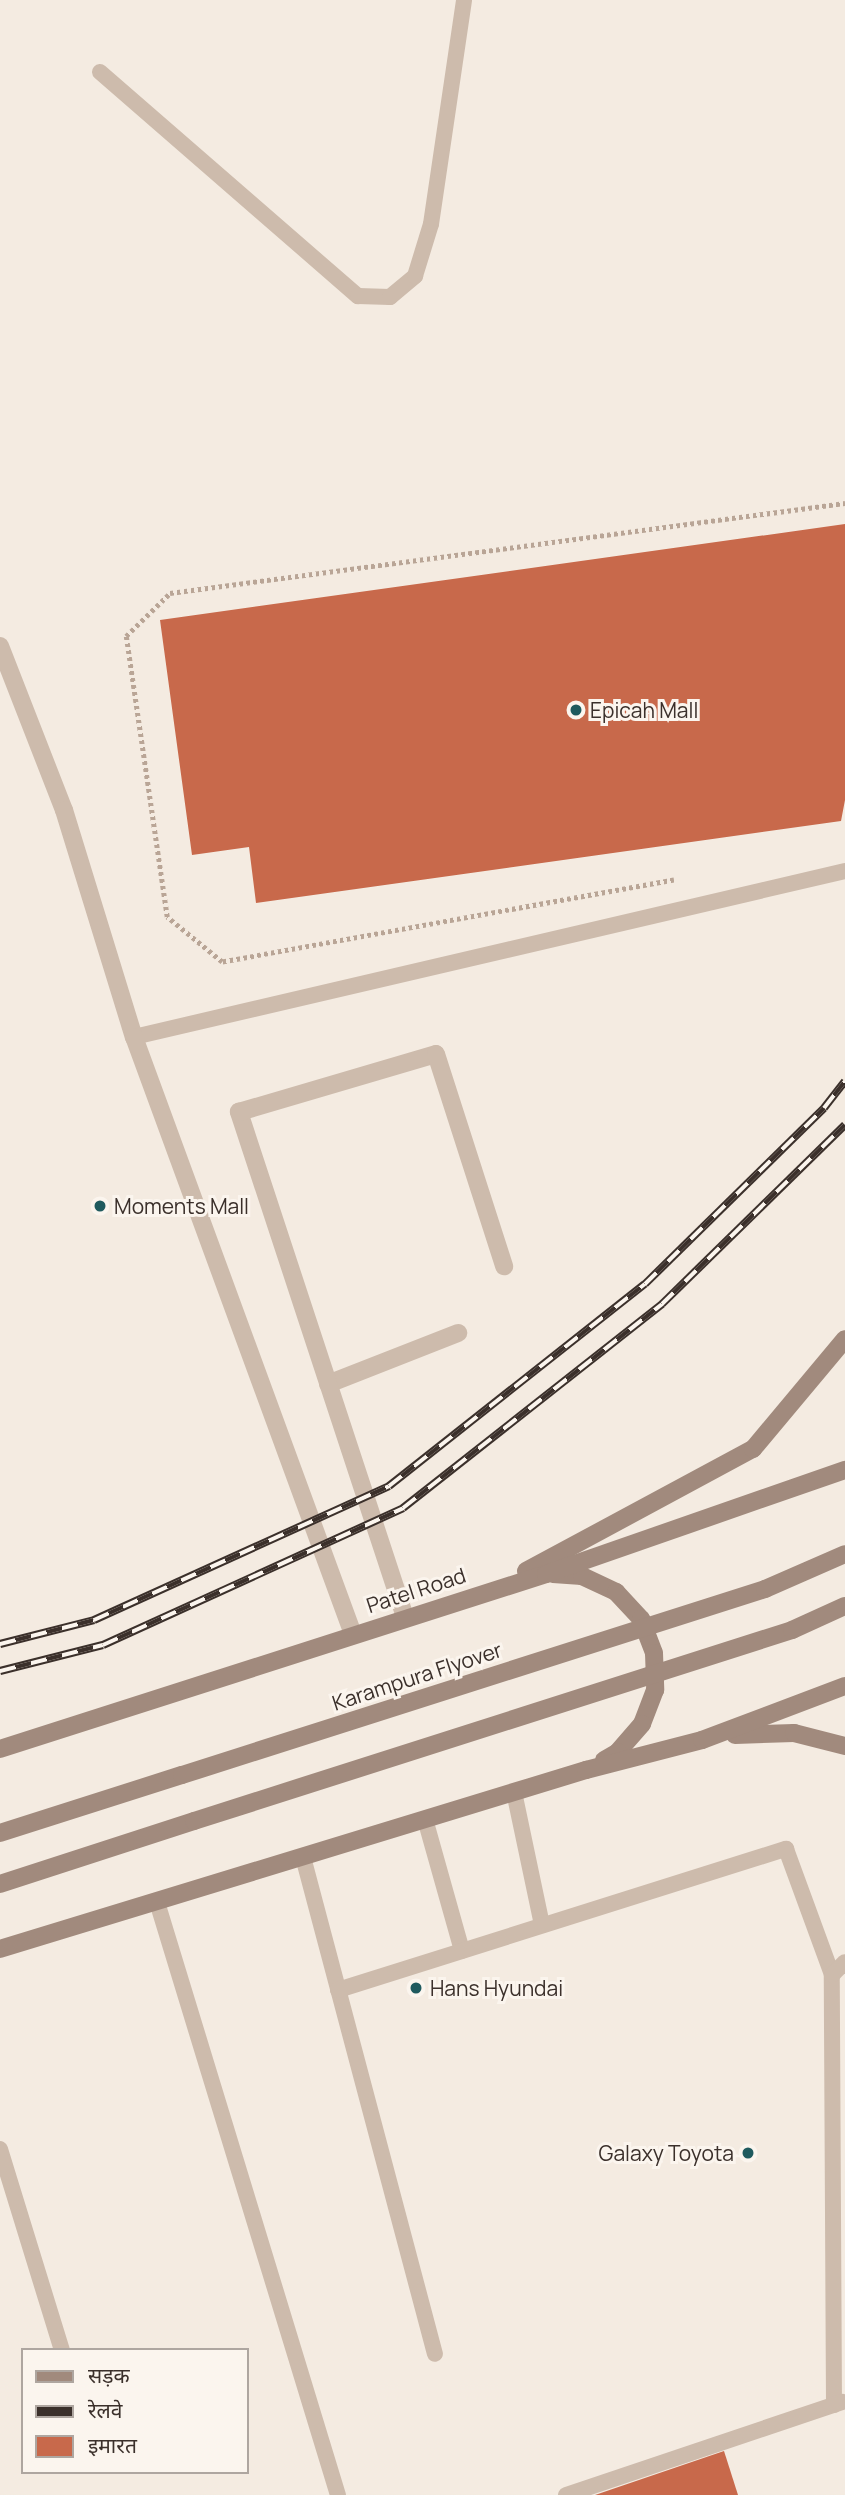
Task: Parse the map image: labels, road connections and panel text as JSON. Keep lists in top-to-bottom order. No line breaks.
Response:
{"streets":{"main road":["Patel Road","Karampura Flyover"]},"places":["Epicah Mall","Moments Mall","Hans Hyundai","Galaxy Toyota"],"legend":["सड़क","रेलवे","इमारत"]}
